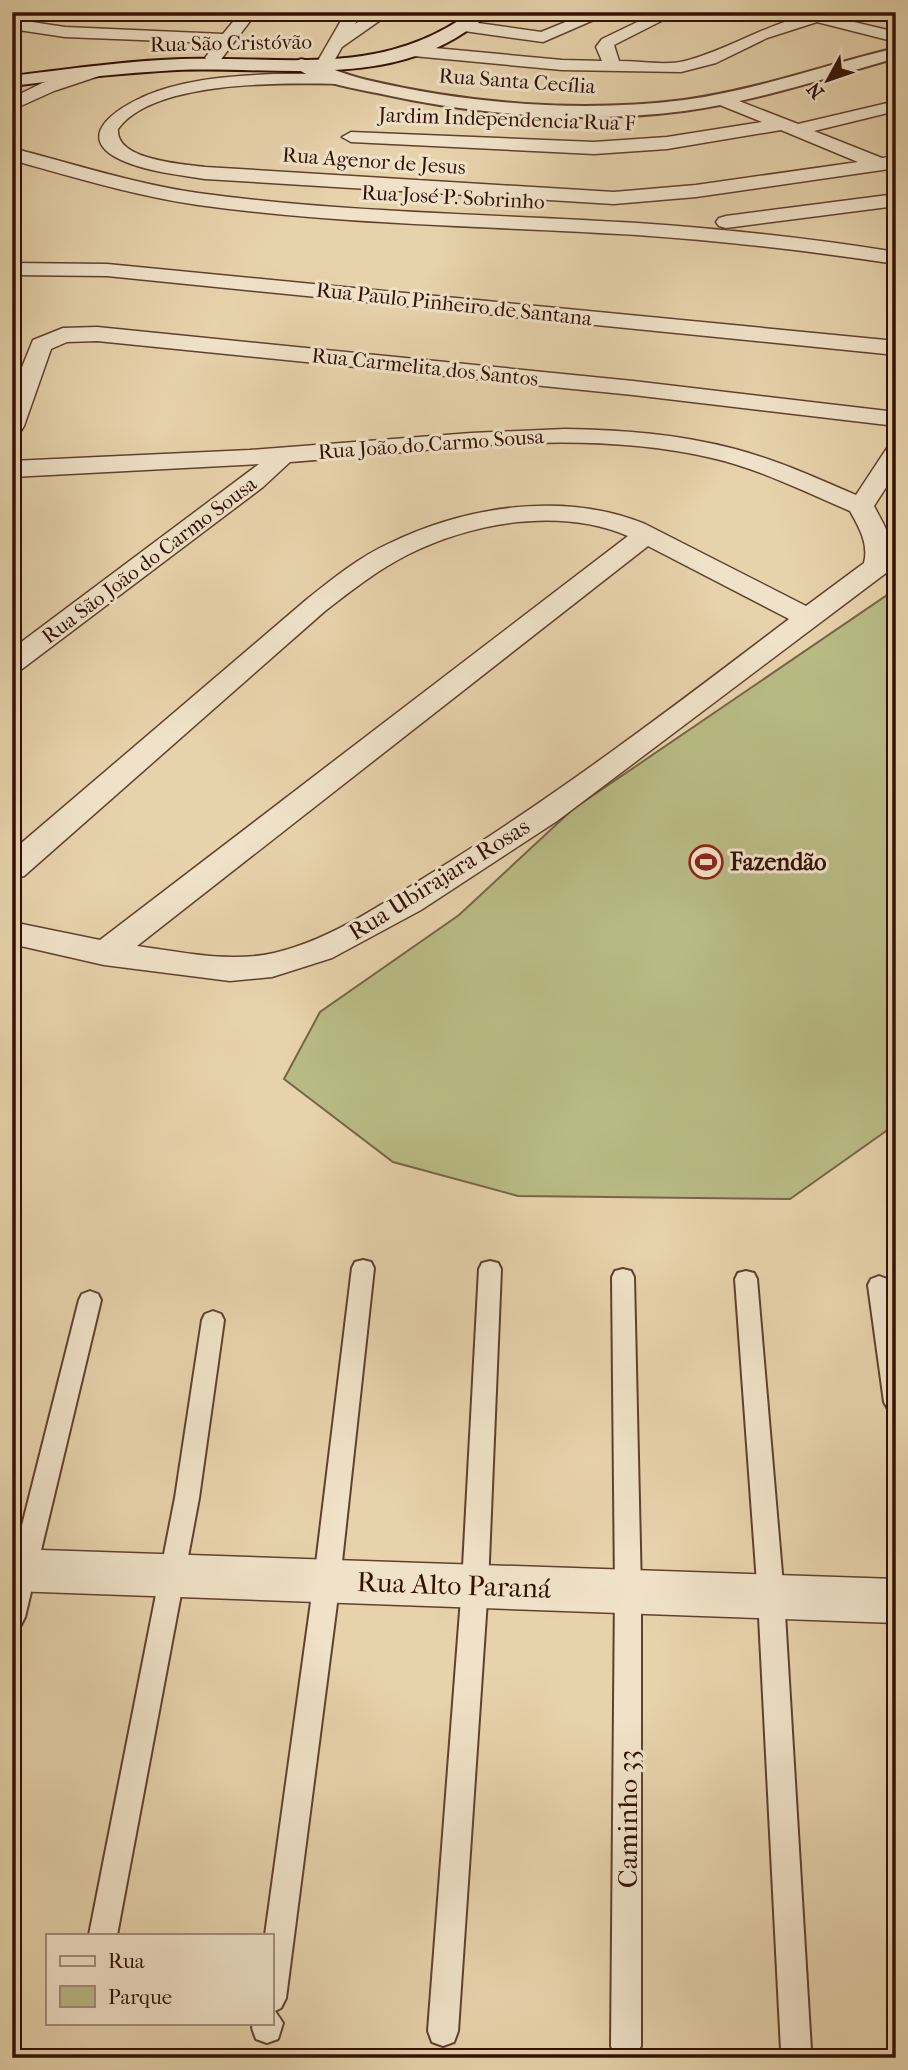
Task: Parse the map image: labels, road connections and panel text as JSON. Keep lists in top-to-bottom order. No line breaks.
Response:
{"streets":{"street":["Rua São Cristóvão","Rua Santa Cecília","Jardim Independencia Rua F","Rua Agenor de Jesus","Rua José P. Sobrinho","Rua Paulo Pinheiro de Santana","Rua Carmelita dos Santos","Rua João do Carmo Sousa","Rua São João do Carmo Sousa","Rua Ubirajara Rosas","Rua Alto Paraná"],"lane":["Caminho 33"]},"crossings":[["Rua São Cristóvão","Rua Santa Cecília"],["Rua Santa Cecília","Rua Agenor de Jesus"],["Rua João do Carmo Sousa","Rua São João do Carmo Sousa"],["Rua João do Carmo Sousa","Rua Ubirajara Rosas"],["Rua Alto Paraná","Caminho 33"]],"places":{"sports":["Fazendão"]},"legend":["Rua","Parque"],"north":"bottom left"}
